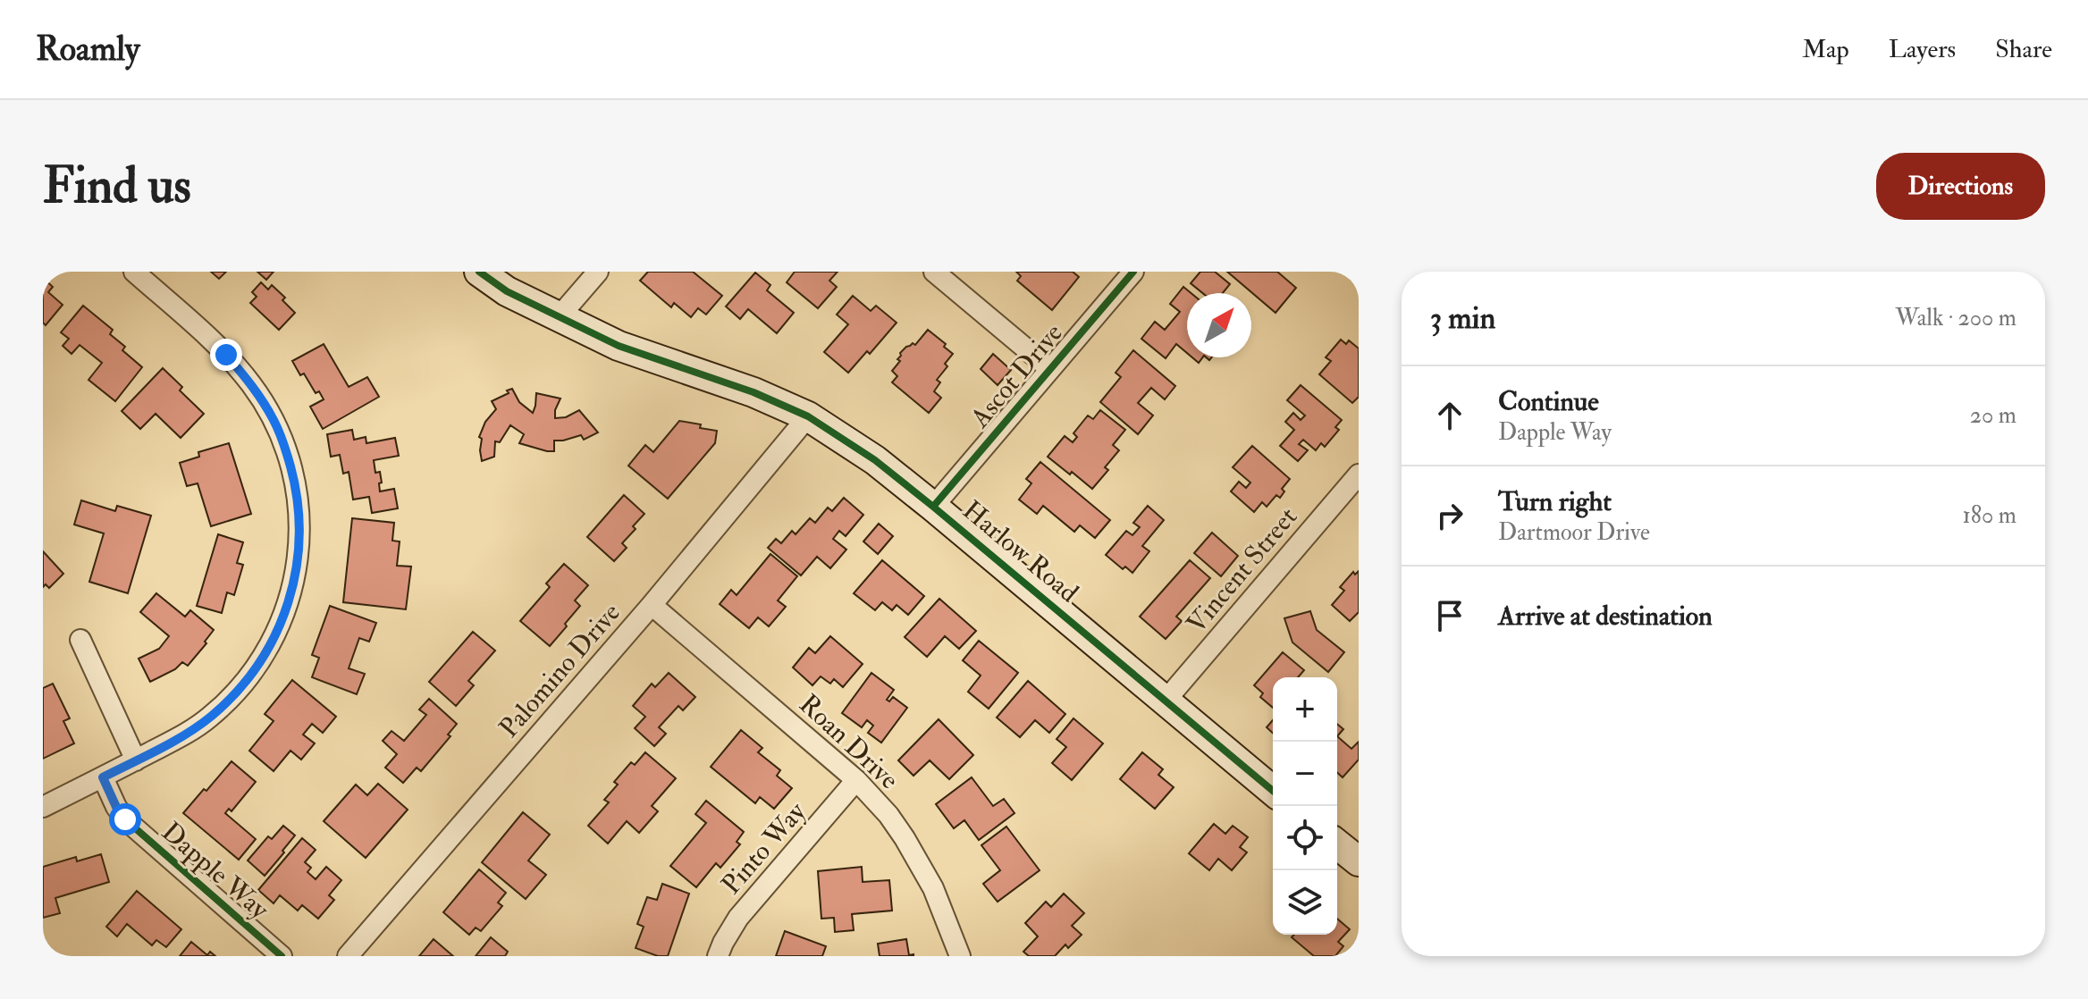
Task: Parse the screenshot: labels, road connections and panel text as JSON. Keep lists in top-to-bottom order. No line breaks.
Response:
{"streets":{"main road":["Harlow Road"],"street":["Ascot Drive","Vincent Street","Palomino Drive","Roan Drive","Pinto Way","Dapple Way"]},"crossings":[["Ascot Drive","Harlow Road"],["Harlow Road","Vincent Street"],["Harlow Road","Palomino Drive"],["Palomino Drive","Roan Drive"],["Roan Drive","Pinto Way"]],"north":"top right","page":{"header":"Roamly","nav":["Map","Layers","Share"],"buttons":"Directions","title":"Find us","heading":["3 min","Walk · 200 m"],"list":[["Continue","Dapple Way","20 m"],["Turn right","Dartmoor Drive","180 m"],"Arrive at destination"],"map_buttons":["+","−"]}}
